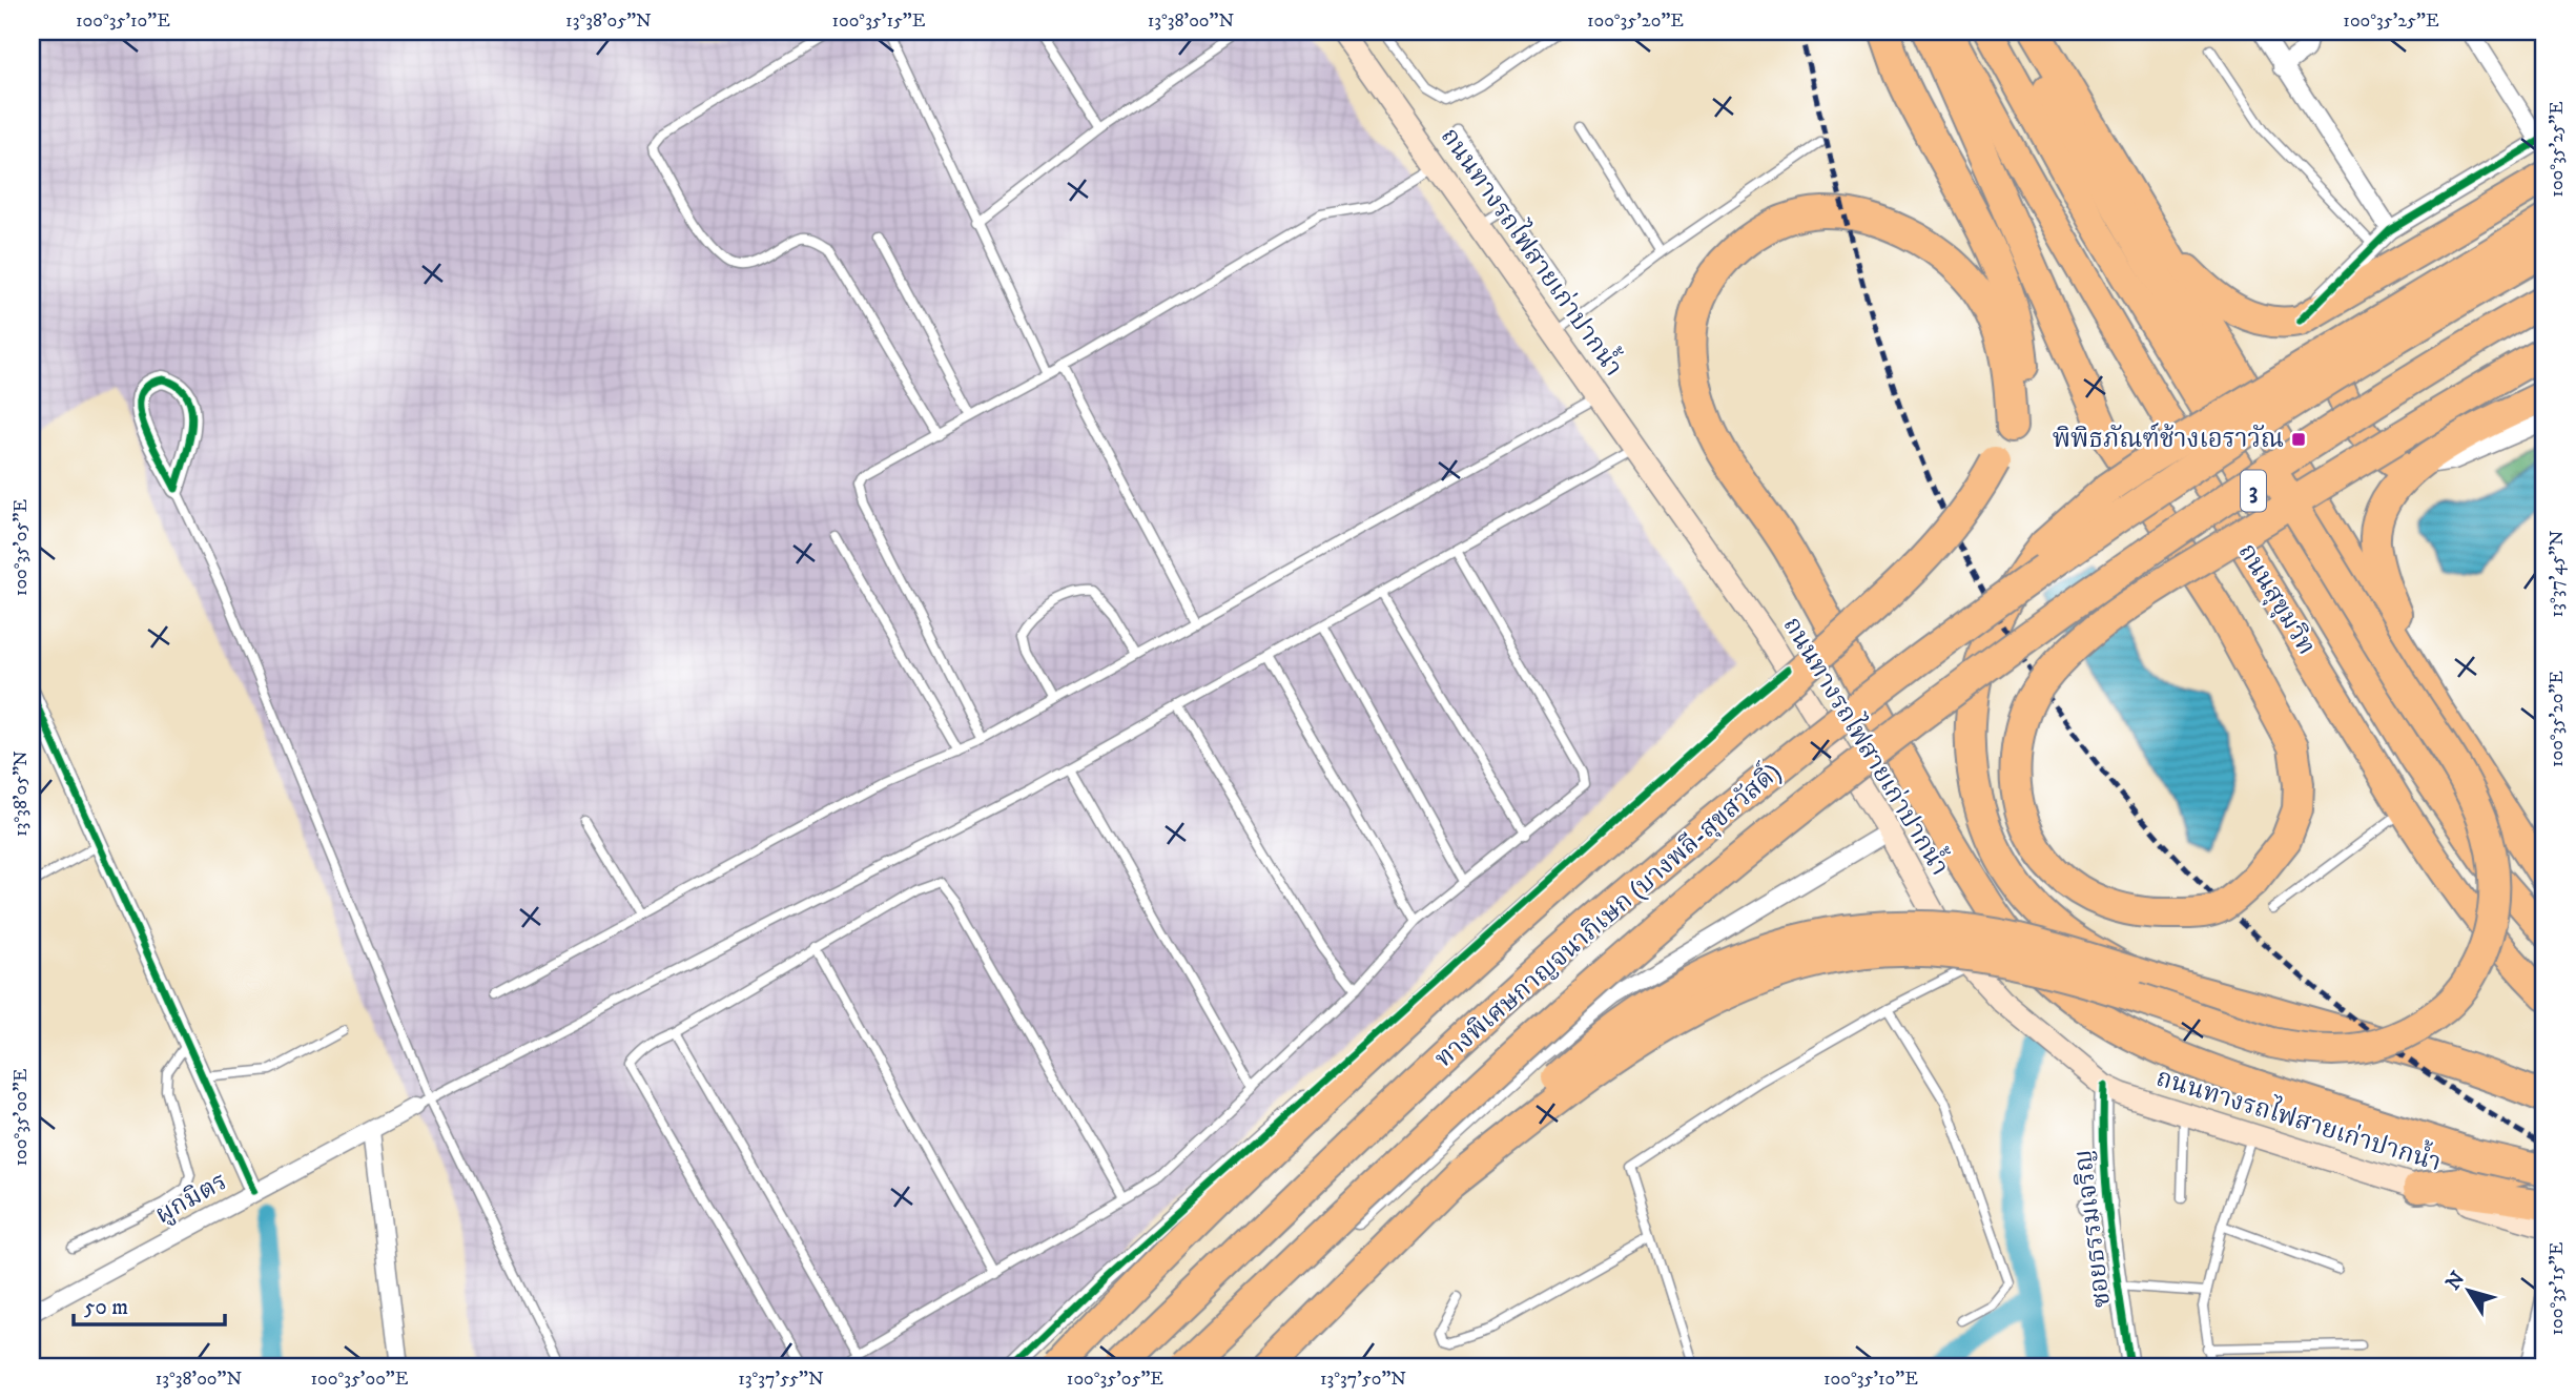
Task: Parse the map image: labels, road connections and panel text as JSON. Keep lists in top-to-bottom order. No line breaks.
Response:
{"streets":{"highway":["3","ถนนสุขุมวิท","ทางพิเศษกาญจนาภิเษก (บางพลี-สุขสวัสดิ์)"],"main road":["ถนนทางรถไฟสายเก่าปากน้ำ"],"street":["ผูกมิตร","ซอยธรรมเจริญ"]},"crossings":[["ถนนทางรถไฟสายเก่าปากน้ำ","ซอยธรรมเจริญ"]],"places":{"transit":["พิพิธภัณฑ์ช้างเอราวัณ"]},"scale_bar":"50 m","north":"top left","coordinates":["100°35'10\"E","13°38'05\"N","100°35'15\"E","13°38'00\"N","100°35'20\"E","100°35'25\"E","100°35'05\"E","13°37'45\"N","100°35'00\"E","13°37'55\"N","13°37'50\"N"]}
